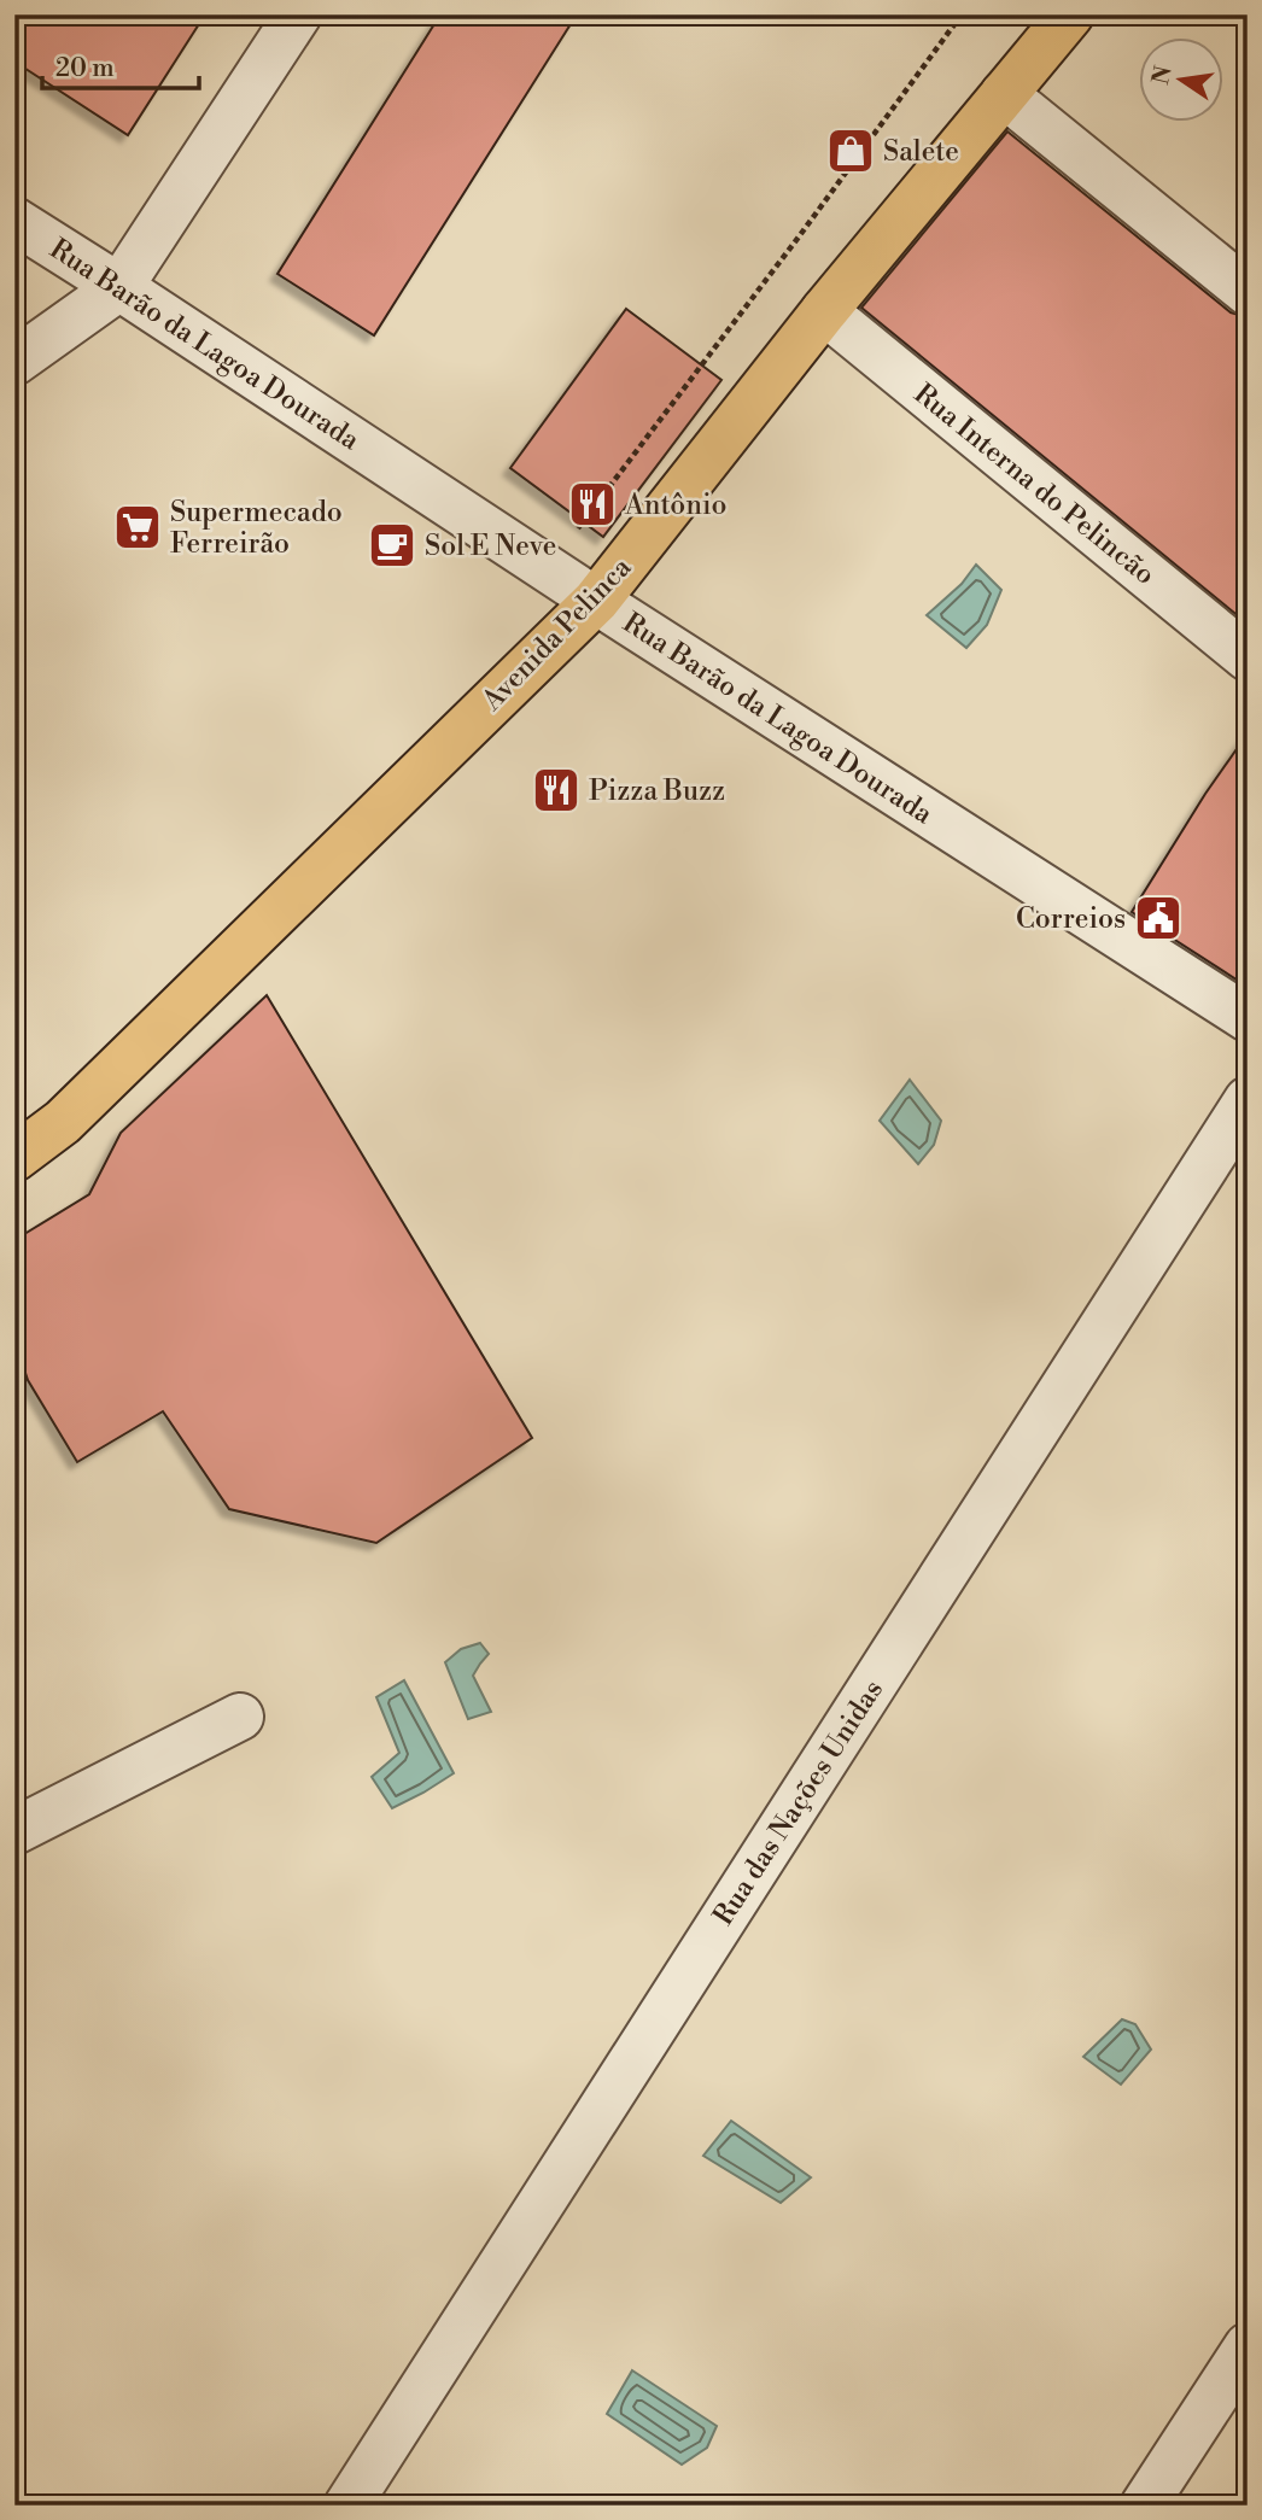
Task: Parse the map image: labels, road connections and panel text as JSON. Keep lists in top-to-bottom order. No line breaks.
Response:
{"streets":{"main road":["Avenida Pelinca"],"street":["Rua Barão da Lagoa Dourada","Rua Interna do Pelincão","Rua das Nações Unidas"]},"crossings":[["Rua Barão da Lagoa Dourada","Avenida Pelinca"],["Rua Interna do Pelincão","Avenida Pelinca"]],"places":{"shop":["Salete"],"restaurant":["Antônio","Pizza Buzz"],"supermarket":["Supermecado Ferreirão"],"cafe":["Sol E Neve"],"public building":["Correios"]},"scale_bar":"20 m","north":"left"}
